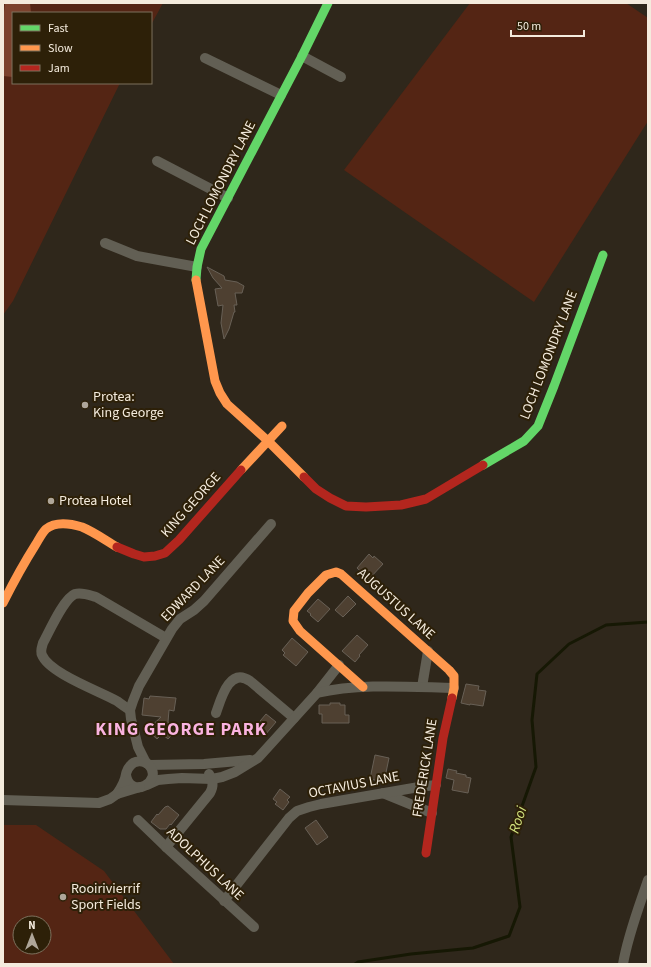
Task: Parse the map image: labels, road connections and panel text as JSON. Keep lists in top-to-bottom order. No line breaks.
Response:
{"streets":{"street":["LOCH LOMONDRY LANE","KING GEORGE","EDWARD LANE","AUGUSTUS LANE","FREDERICK LANE","OCTAVIUS LANE","ADOLPHUS LANE"]},"crossings":[["LOCH LOMONDRY LANE","KING GEORGE"],["AUGUSTUS LANE","FREDERICK LANE"],["FREDERICK LANE","OCTAVIUS LANE"],["OCTAVIUS LANE","ADOLPHUS LANE"]],"districts":["KING GEORGE PARK"],"water":["Rooi"],"places":["Protea: King George","Protea Hotel","Rooirivierrif Sport Fields"],"legend":["Fast","Slow","Jam"],"scale_bar":"50 m","north":"top"}
